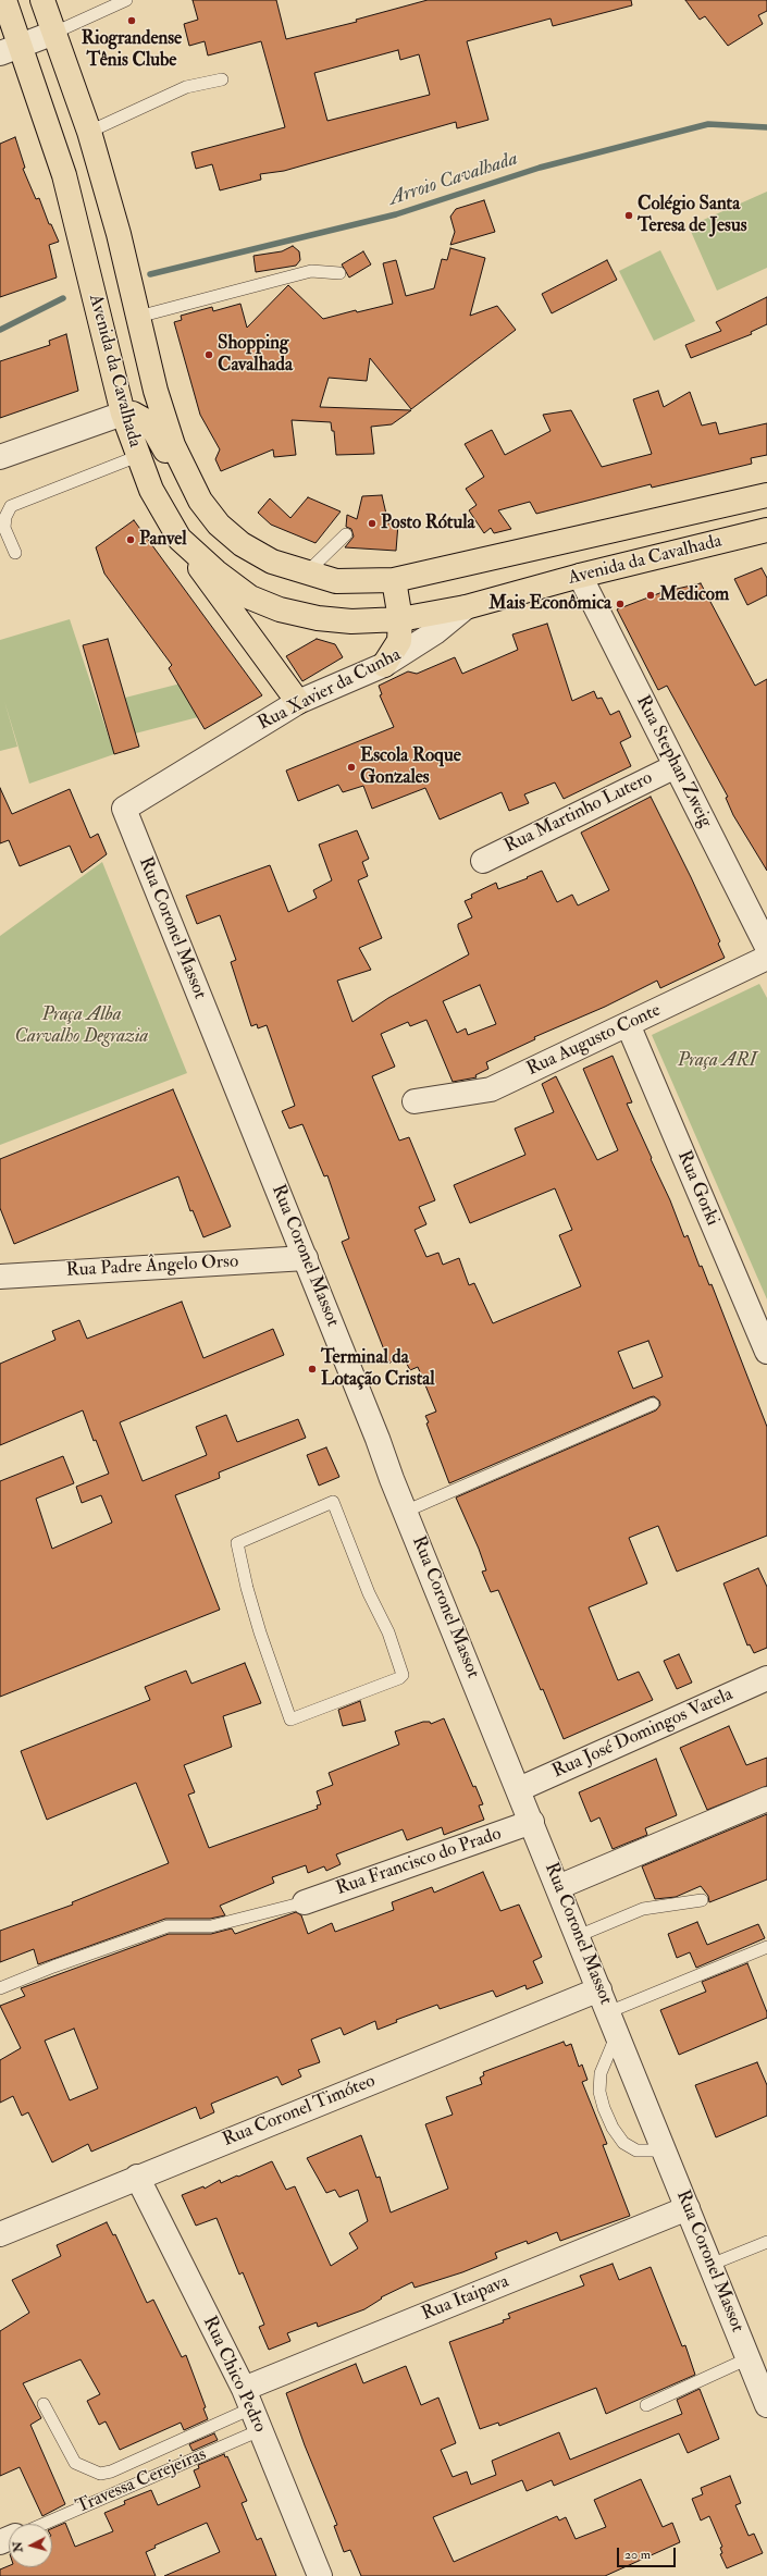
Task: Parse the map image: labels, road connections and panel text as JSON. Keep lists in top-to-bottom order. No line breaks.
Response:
{"streets":{"main road":["Avenida da Cavalhada"],"street":["Rua Xavier da Cunha","Rua Stephan Zweig","Rua Martinho Lutero","Rua Coronel Massot","Rua Augusto Conte","Rua Gorki","Rua Padre Ângelo Orso","Rua José Domingos Varela","Rua Francisco do Prado","Rua Coronel Timóteo","Rua Itaipava","Rua Chico Pedro"],"lane":["Travessa Cerejeiras"]},"crossings":[["Avenida da Cavalhada","Rua Xavier da Cunha"],["Avenida da Cavalhada","Rua Stephan Zweig"],["Rua Xavier da Cunha","Rua Coronel Massot"],["Rua Stephan Zweig","Rua Martinho Lutero"],["Rua Coronel Massot","Rua Padre Ângelo Orso"],["Rua Coronel Massot","Rua José Domingos Varela"],["Rua Coronel Massot","Rua Francisco do Prado"],["Rua Coronel Massot","Rua Coronel Timóteo"],["Rua Coronel Massot","Rua Itaipava"],["Rua Augusto Conte","Rua Gorki"],["Rua Coronel Timóteo","Rua Chico Pedro"],["Rua Itaipava","Rua Chico Pedro"],["Rua Chico Pedro","Travessa Cerejeiras"]],"water":["Arroio Cavalhada"],"parks":["Praça Alba Carvalho Degrazia","Praça ARI"],"places":["Riograndense Tênis Clube","Colégio Santa Teresa de Jesus","Shopping Cavalhada","Posto Rótula","Panvel","Medicom","Mais Econômica","Escola Roque Gonzales","Terminal da Lotação Cristal"],"scale_bar":"20 m","north":"left"}
